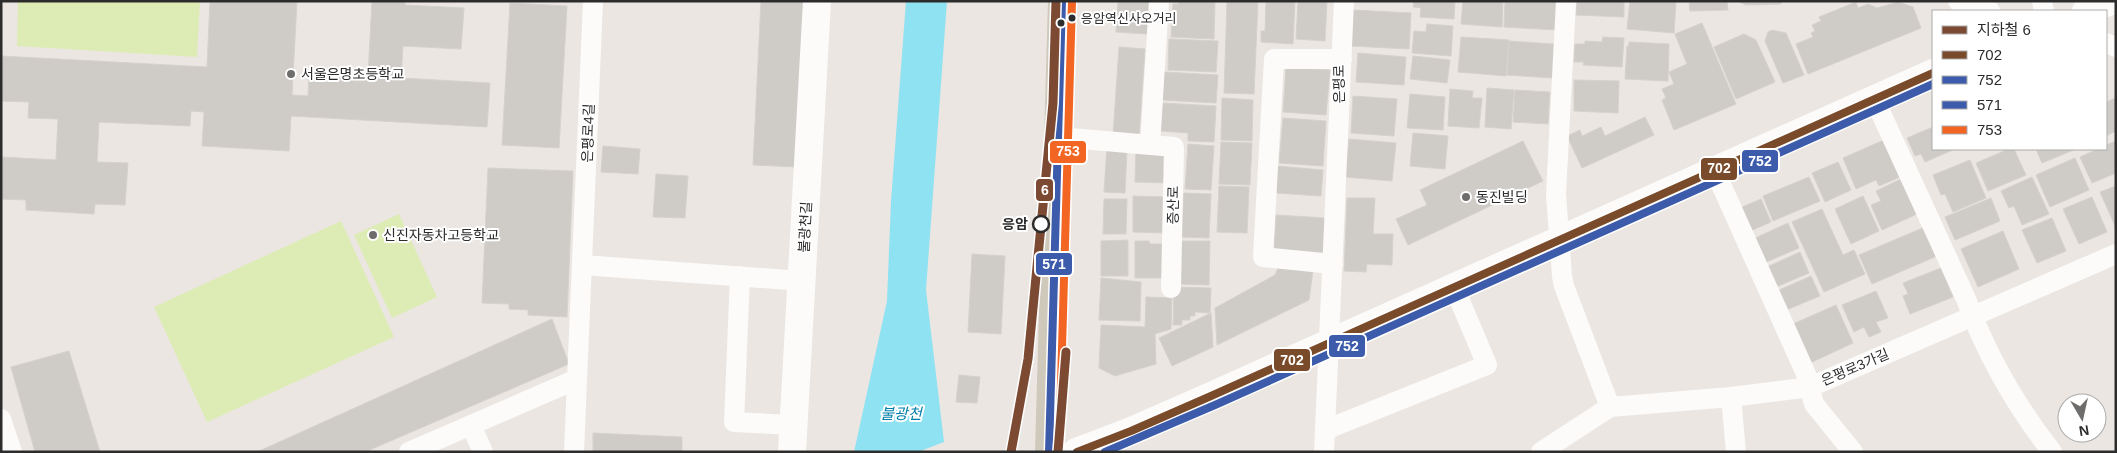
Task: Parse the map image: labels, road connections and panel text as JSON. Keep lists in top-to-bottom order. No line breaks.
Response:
{"streets":{"main road":["불광천길"],"street":["은평로","은평로4길","증산로","은평로3가길"]},"water":["불광천"],"places":["응암역신사오거리","서울은명초등학교","동진빌딩","응암","신진자동차고등학교"],"lines":["metro line 6","transit line 571","transit line 753","transit line 702","transit line 752"],"legend":["지하철 6","702","752","571","753"],"north":"bottom"}
